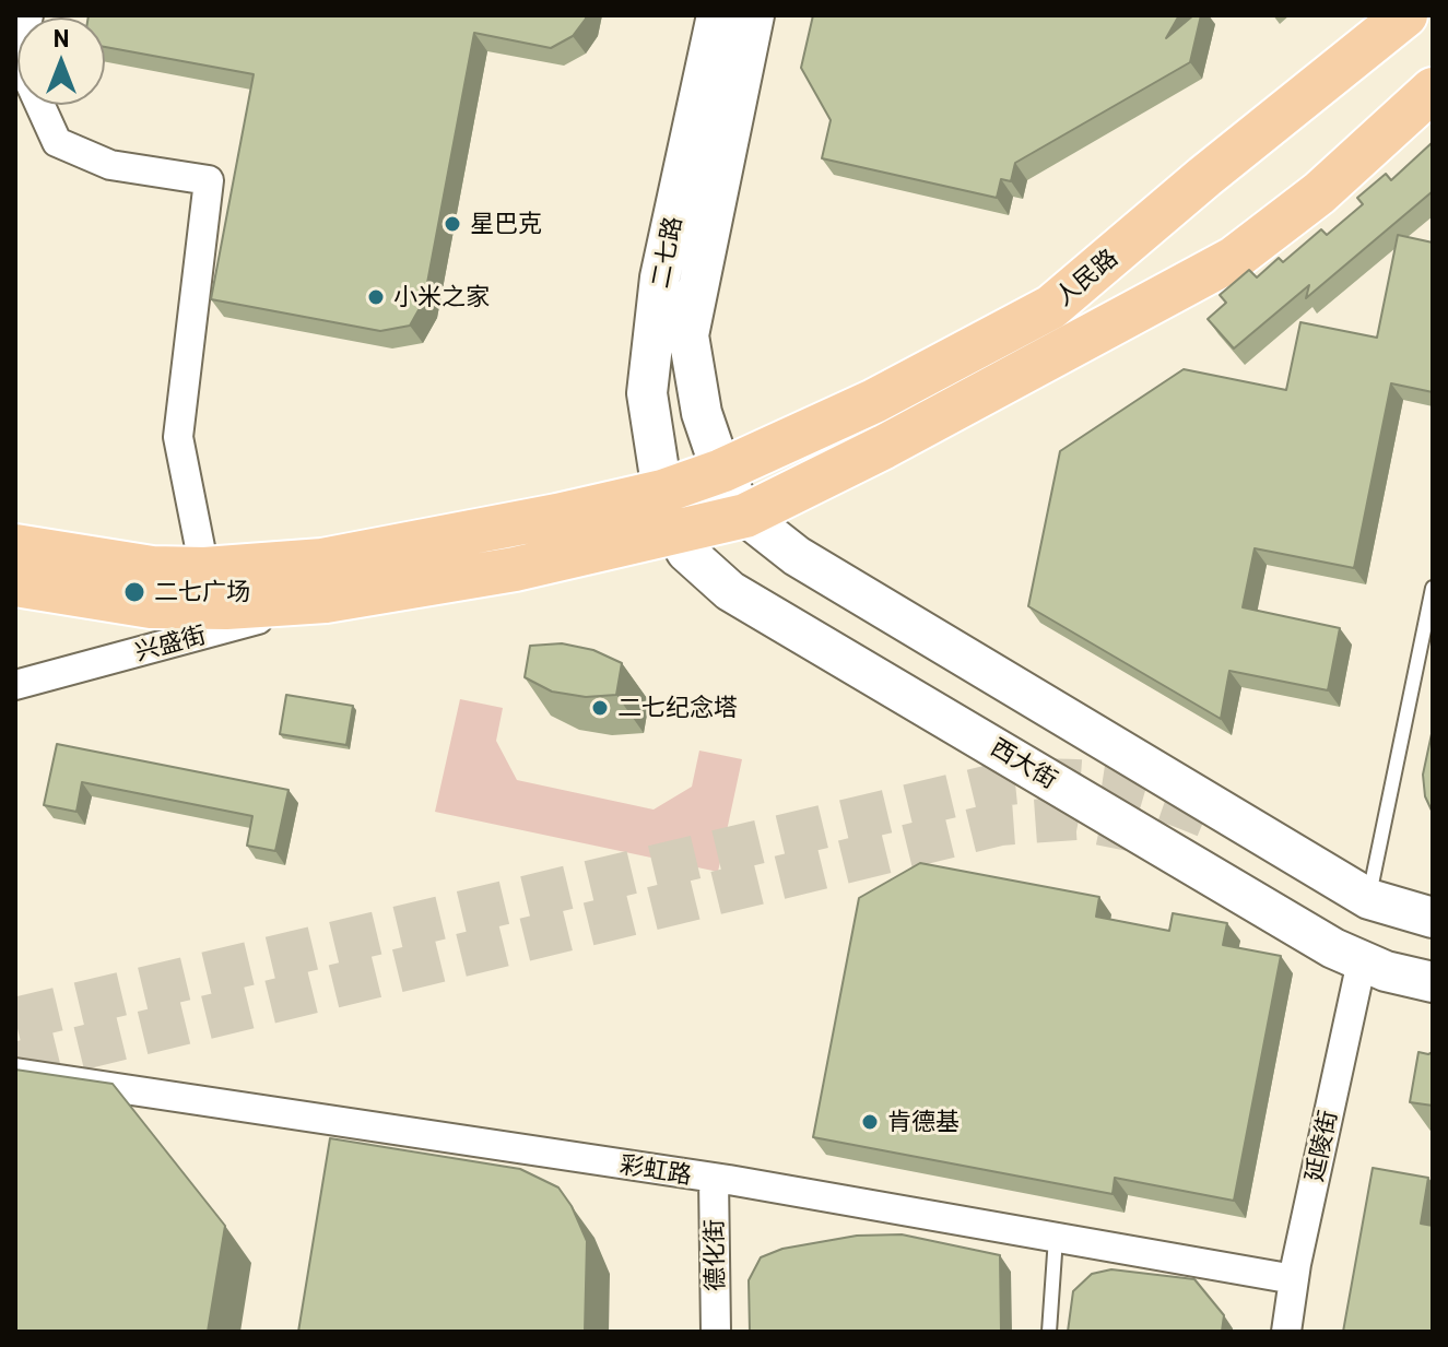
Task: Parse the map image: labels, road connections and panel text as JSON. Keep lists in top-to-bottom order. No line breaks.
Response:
{"streets":{"main road":["人民路"],"street":["二七路","兴盛街","西大街","延陵街","彩虹路","德化街"]},"crossings":[["二七路","人民路"],["二七路","西大街"],["人民路","兴盛街"],["人民路","西大街"],["西大街","延陵街"],["延陵街","彩虹路"],["彩虹路","德化街"]],"places":["星巴克","小米之家","二七广场","二七纪念塔","肯德基"],"north":"top"}
